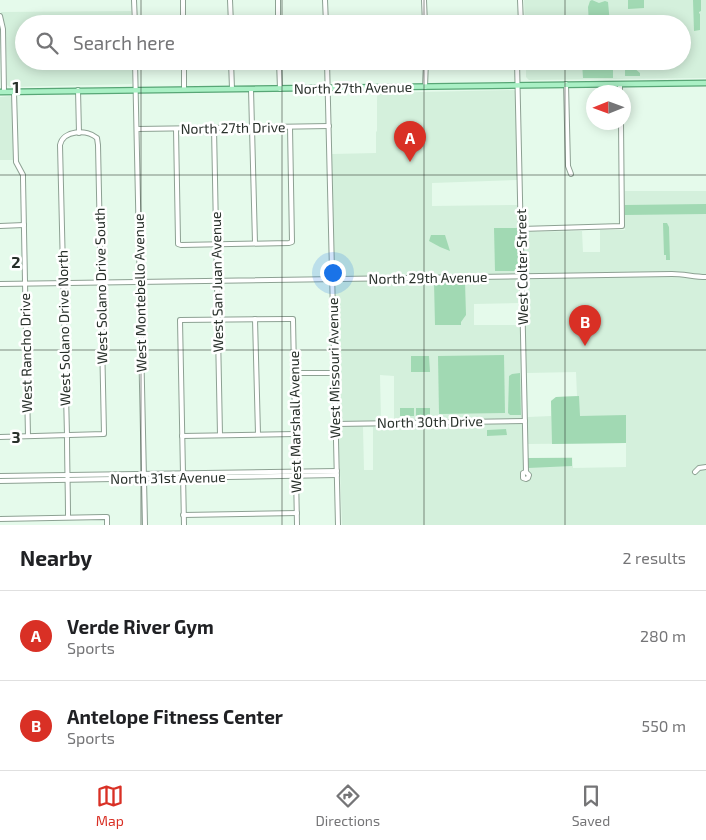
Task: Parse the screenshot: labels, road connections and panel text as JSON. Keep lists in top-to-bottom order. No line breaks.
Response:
{"streets":{"main road":["North 27th Avenue"],"street":["North 27th Drive","West Colter Street","North 29th Avenue","West San Juan Avenue","West Solano Drive South","West Montebello Avenue","West Solano Drive North","West Rancho Drive","West Missouri Avenue","West Marshall Avenue","North 30th Drive","North 31st Avenue"]},"crossings":[["North 27th Avenue","West Colter Street"],["North 27th Avenue","West Montebello Avenue"],["North 27th Avenue","West Rancho Drive"],["North 27th Avenue","West Missouri Avenue"],["North 27th Drive","West San Juan Avenue"],["North 27th Drive","West Montebello Avenue"],["North 27th Drive","West Missouri Avenue"],["West Colter Street","North 29th Avenue"],["West Colter Street","North 30th Drive"],["North 29th Avenue","West San Juan Avenue"],["North 29th Avenue","West Solano Drive South"],["North 29th Avenue","West Montebello Avenue"],["North 29th Avenue","West Solano Drive North"],["North 29th Avenue","West Rancho Drive"],["North 29th Avenue","West Missouri Avenue"],["West Solano Drive South","West Solano Drive North"],["West Montebello Avenue","North 31st Avenue"],["West Solano Drive North","North 31st Avenue"],["West Missouri Avenue","North 30th Drive"],["West Missouri Avenue","North 31st Avenue"],["West Marshall Avenue","North 31st Avenue"]],"north":"left","page":{"search":"Search here","pins":["A","B"],"heading":["Nearby","2 results"],"list":[{"mark":"A","name":"Verde River Gym","note":"Sports","value":"280 m"},{"mark":"B","name":"Antelope Fitness Center","note":"Sports","value":"550 m"}],"nav":["Map","Directions","Saved"]},"grid":{"rows":["1","2","3"]}}
